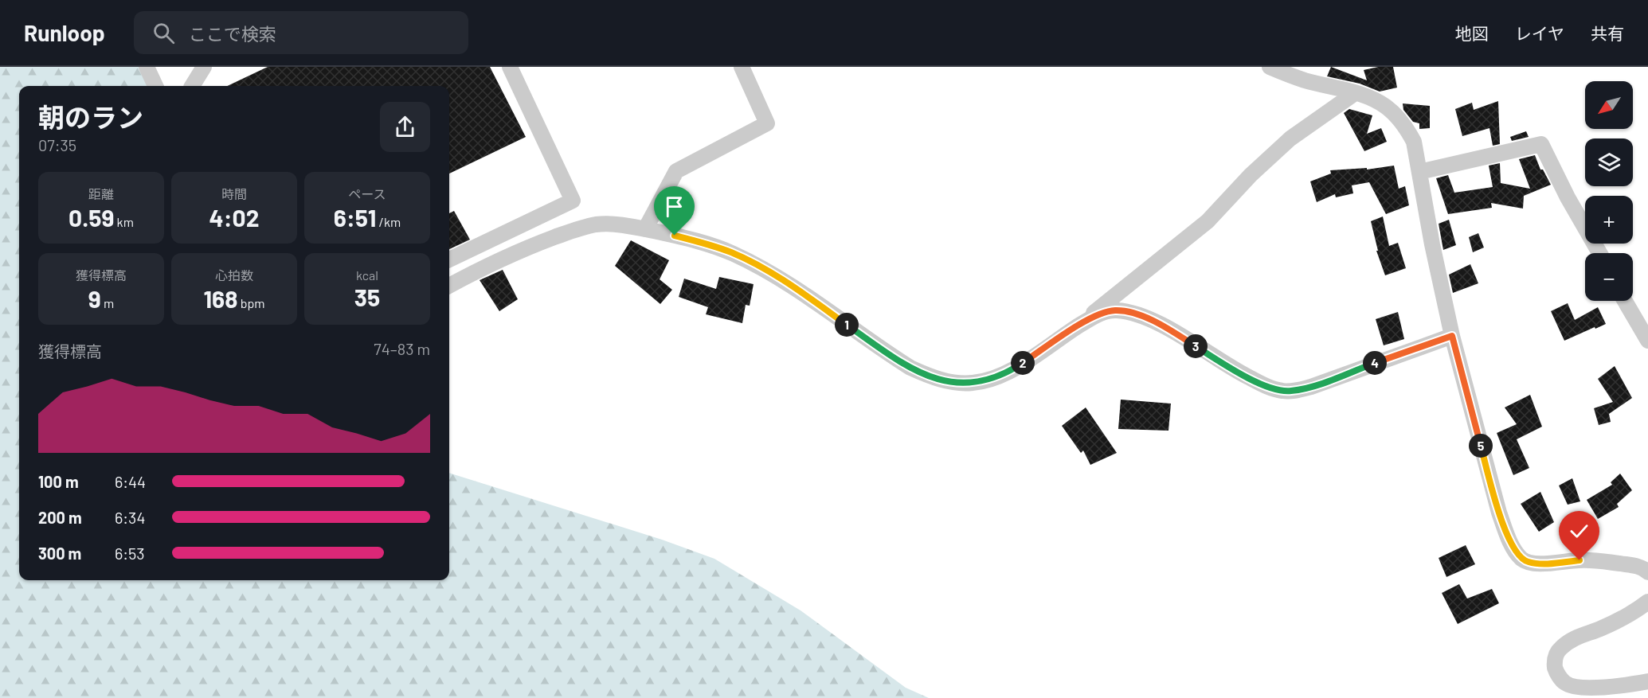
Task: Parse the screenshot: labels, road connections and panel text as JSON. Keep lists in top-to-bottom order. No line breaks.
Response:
{"north":"bottom left","page":{"header":"Runloop","search":"ここで検索","nav":["地図","レイヤ","共有"],"map_buttons":["+","−"],"heading":["朝のラン","07:35"],"stats":[["距離","0.59 km"],["時間","4:02"],["ペース","6:51 /km"],["獲得標高","9 m"],["心拍数","168 bpm"],["kcal","35"]],"pins":["1","3","2","4","5"],"chart":["獲得標高","74–83 m"],"list":[{"name":"100 m","note":"6:44"},{"name":"200 m","note":"6:34"},{"name":"300 m","note":"6:53"}]}}
